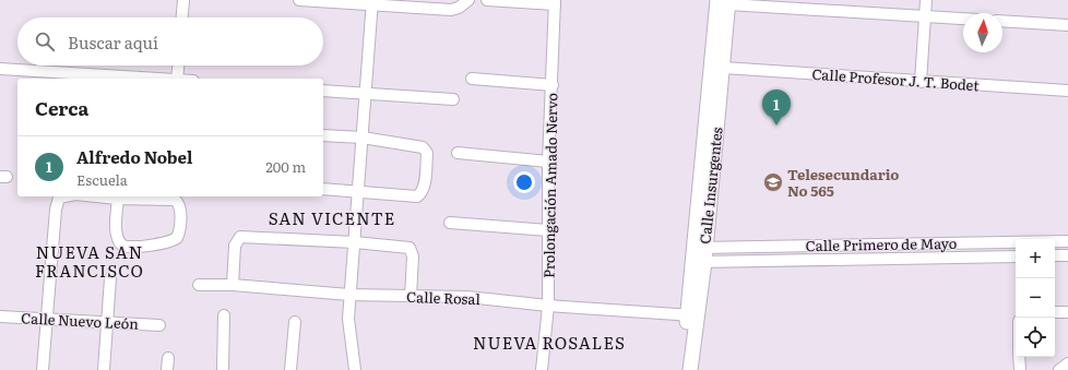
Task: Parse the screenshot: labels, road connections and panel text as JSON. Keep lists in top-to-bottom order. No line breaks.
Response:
{"streets":{"main road":["Calle Insurgentes"],"street":["Calle Profesor J. T. Bodet","Prolongación Amado Nervo","Calle Primero de Mayo","Calle Rosal","Calle Nuevo León"]},"crossings":[["Calle Profesor J. T. Bodet","Calle Insurgentes"],["Prolongación Amado Nervo","Calle Rosal"],["Calle Insurgentes","Calle Primero de Mayo"],["Calle Insurgentes","Calle Rosal"]],"districts":["SAN VICENTE","NUEVA SAN FRANCISCO","NUEVA ROSALES"],"places":{"school or university":["Telesecundario No 565"]},"north":"top","page":{"search":"Buscar aquí","heading":"Cerca","pins":"1","list":[{"mark":"1","name":"Alfredo Nobel","note":"Escuela","value":"200 m"}],"map_buttons":["+","−"]}}
